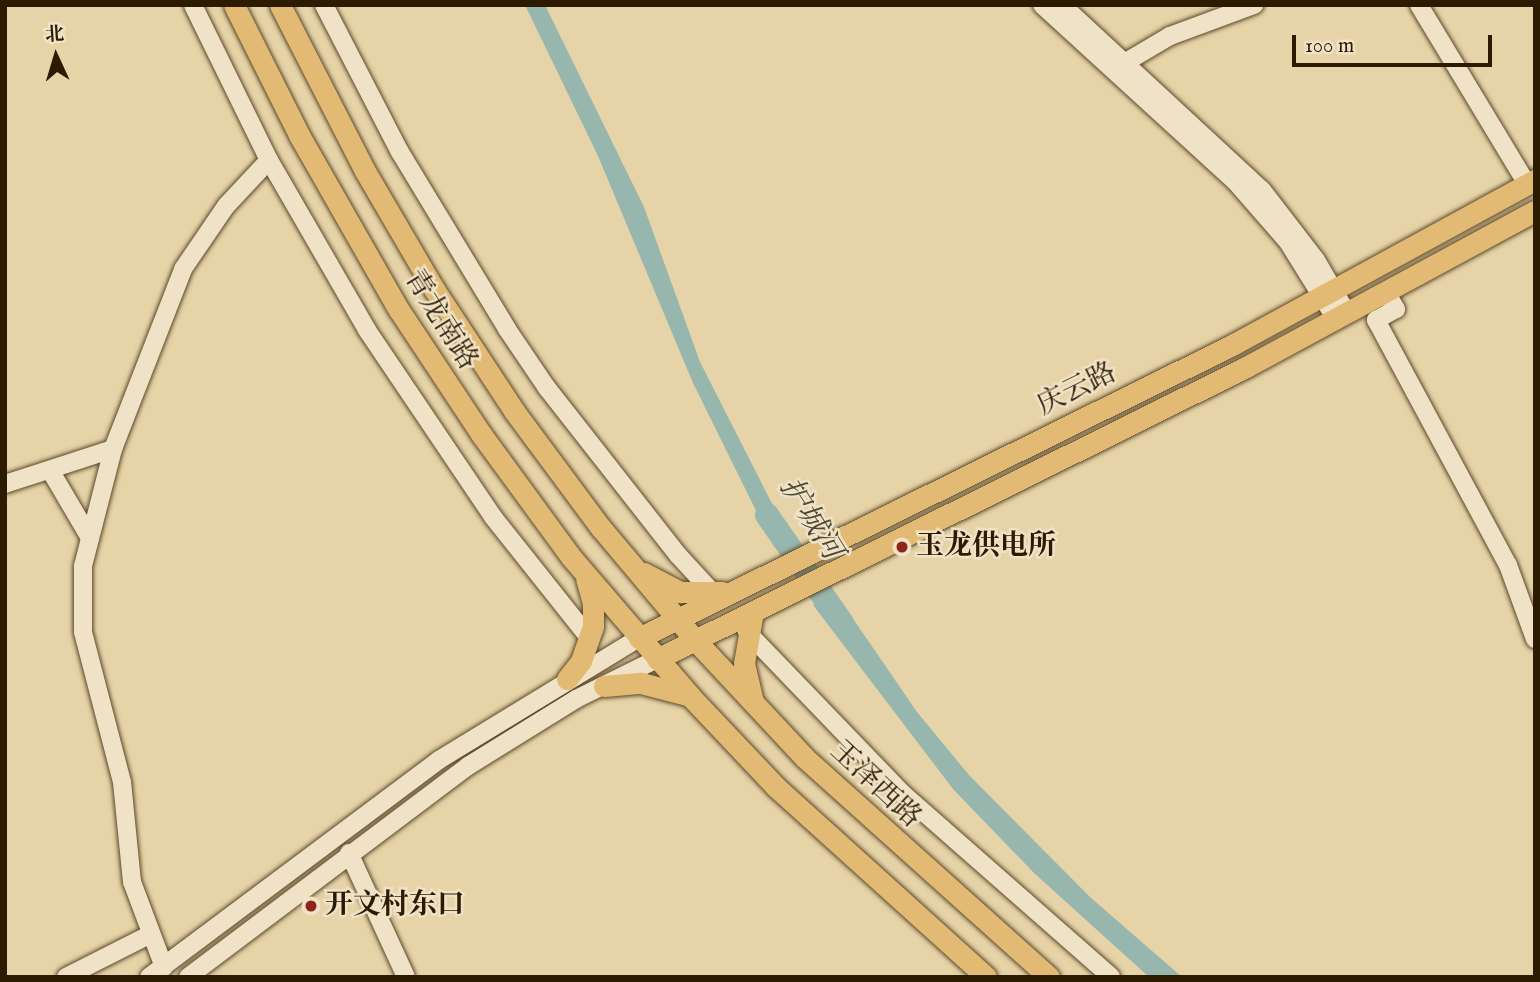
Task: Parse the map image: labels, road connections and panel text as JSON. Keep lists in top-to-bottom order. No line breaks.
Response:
{"streets":{"main road":["青龙南路","庆云路","玉泽西路"]},"crossings":[["青龙南路","庆云路"],["青龙南路","玉泽西路"],["庆云路","玉泽西路"]],"water":["护城河"],"places":["玉龙供电所","开文村东口"],"scale_bar":"100 m","north":"top"}
